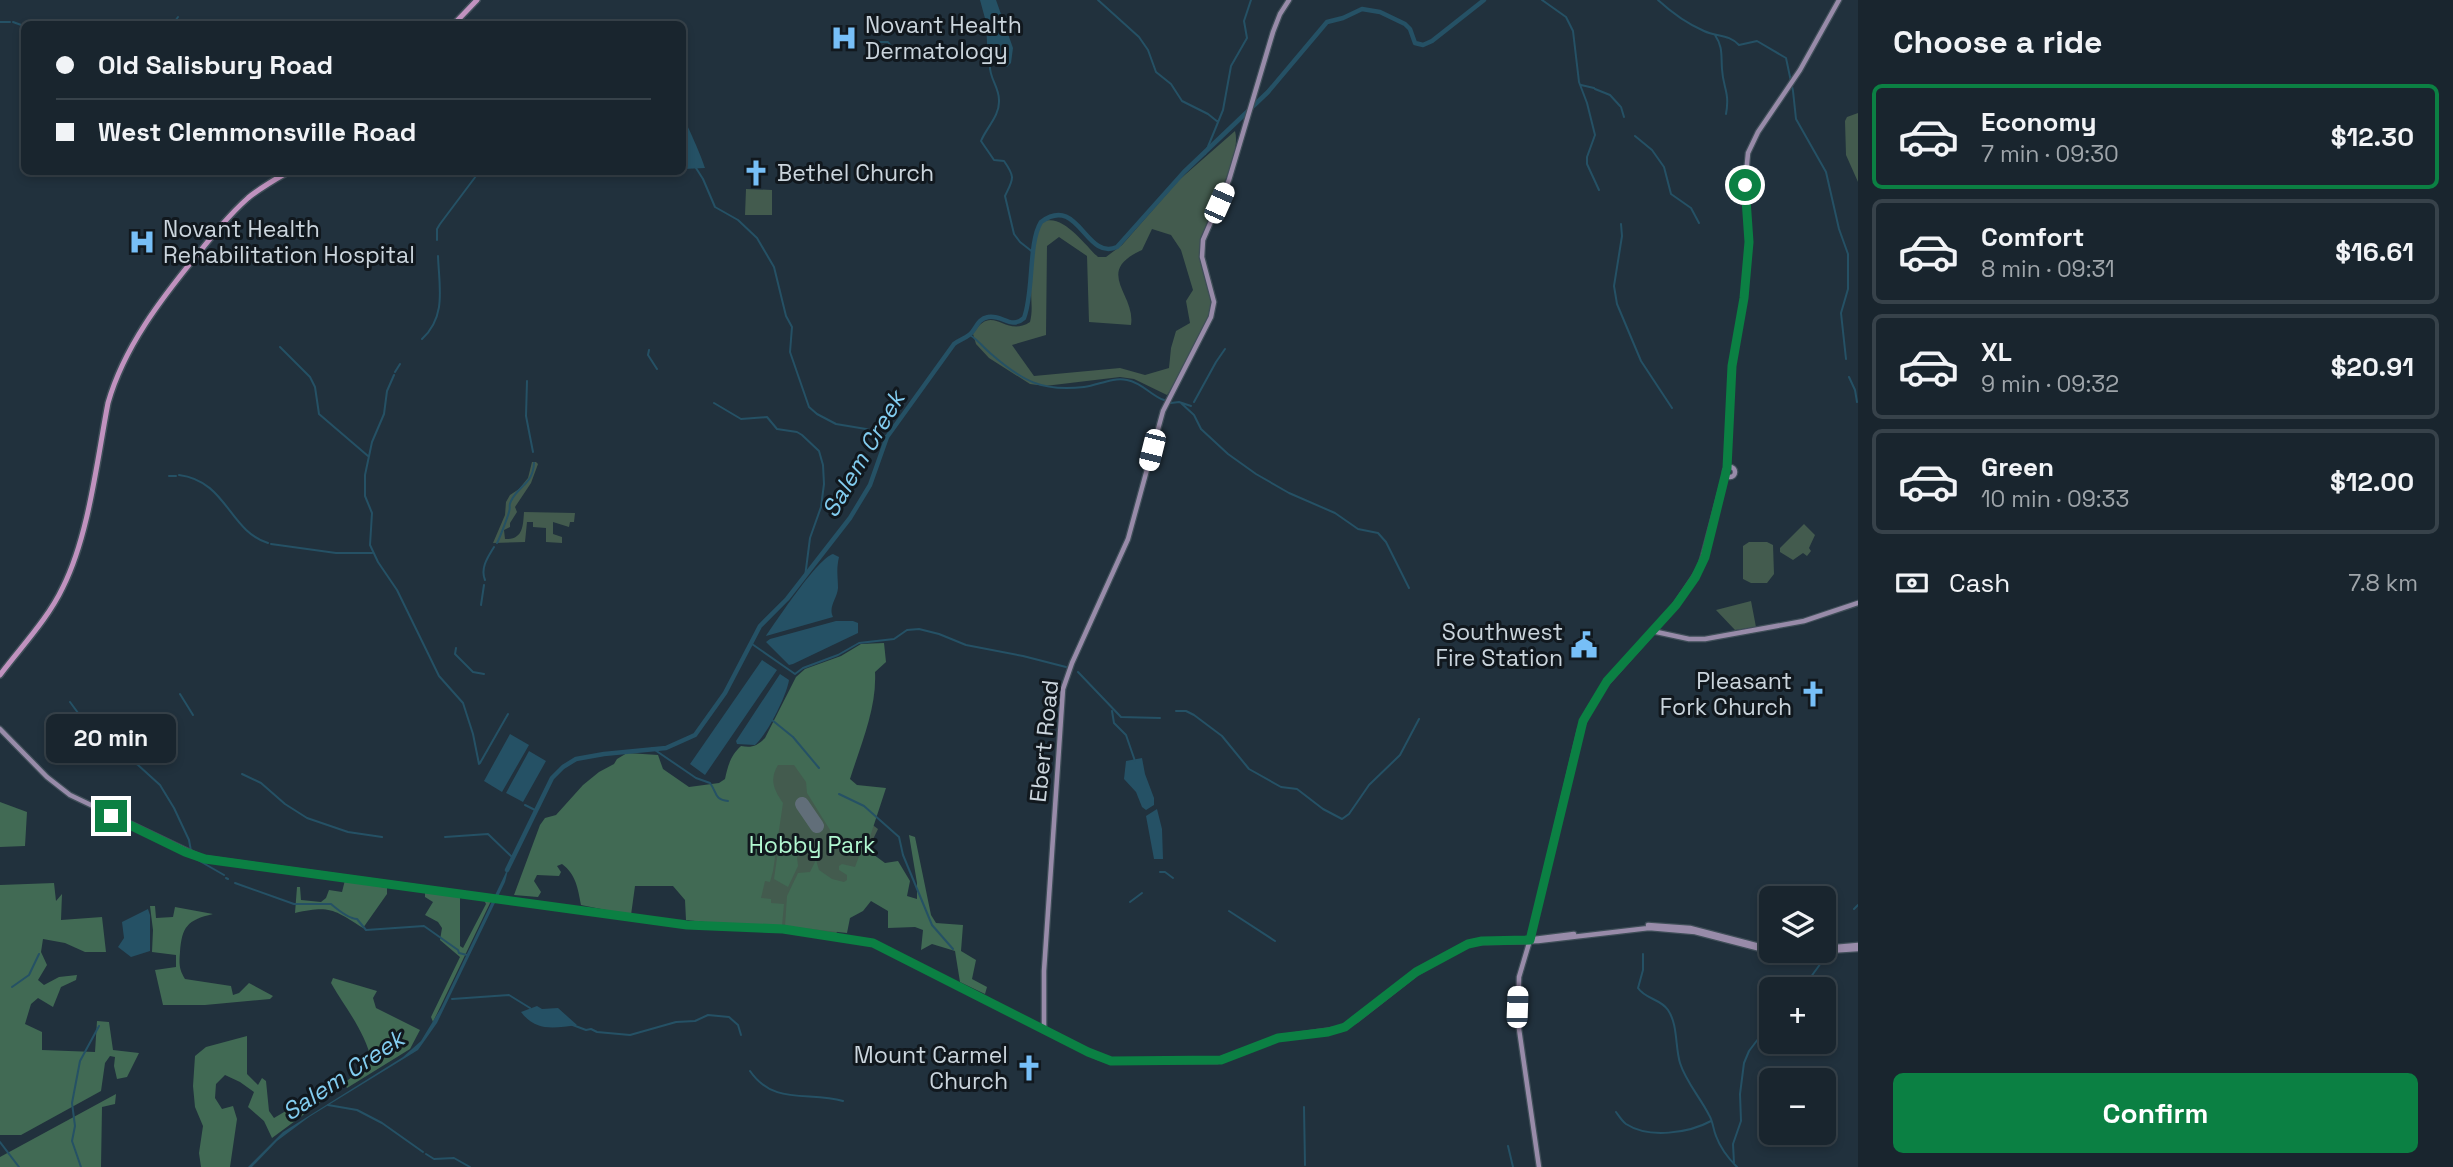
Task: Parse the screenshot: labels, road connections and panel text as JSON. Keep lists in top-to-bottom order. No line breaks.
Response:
{"streets":{"main road":["Ebert Road"]},"water":["Salem Creek"],"parks":["Hobby Park"],"places":{"hospital":["Novant Health Dermatology","Novant Health Rehabilitation Hospital"],"church":["Bethel Church","Pleasant Fork Church","Mount Carmel Church"],"public building":["Southwest Fire Station"]},"page":{"heading":"Choose a ride","banner":["Old Salisbury Road","West Clemmonsville Road"],"list":[{"name":"Economy","note":"7 min · 09:30","value":"$12.30"},{"name":"Comfort","note":"8 min · 09:31","value":"$16.61"},{"name":"XL","note":"9 min · 09:32","value":"$20.91"},{"name":"Green","note":"10 min · 09:33","value":"$12.00"}],"pay":["Cash","7.8 km"],"bubble":"20 min","map_buttons":["+","−"],"buttons":"Confirm"}}
